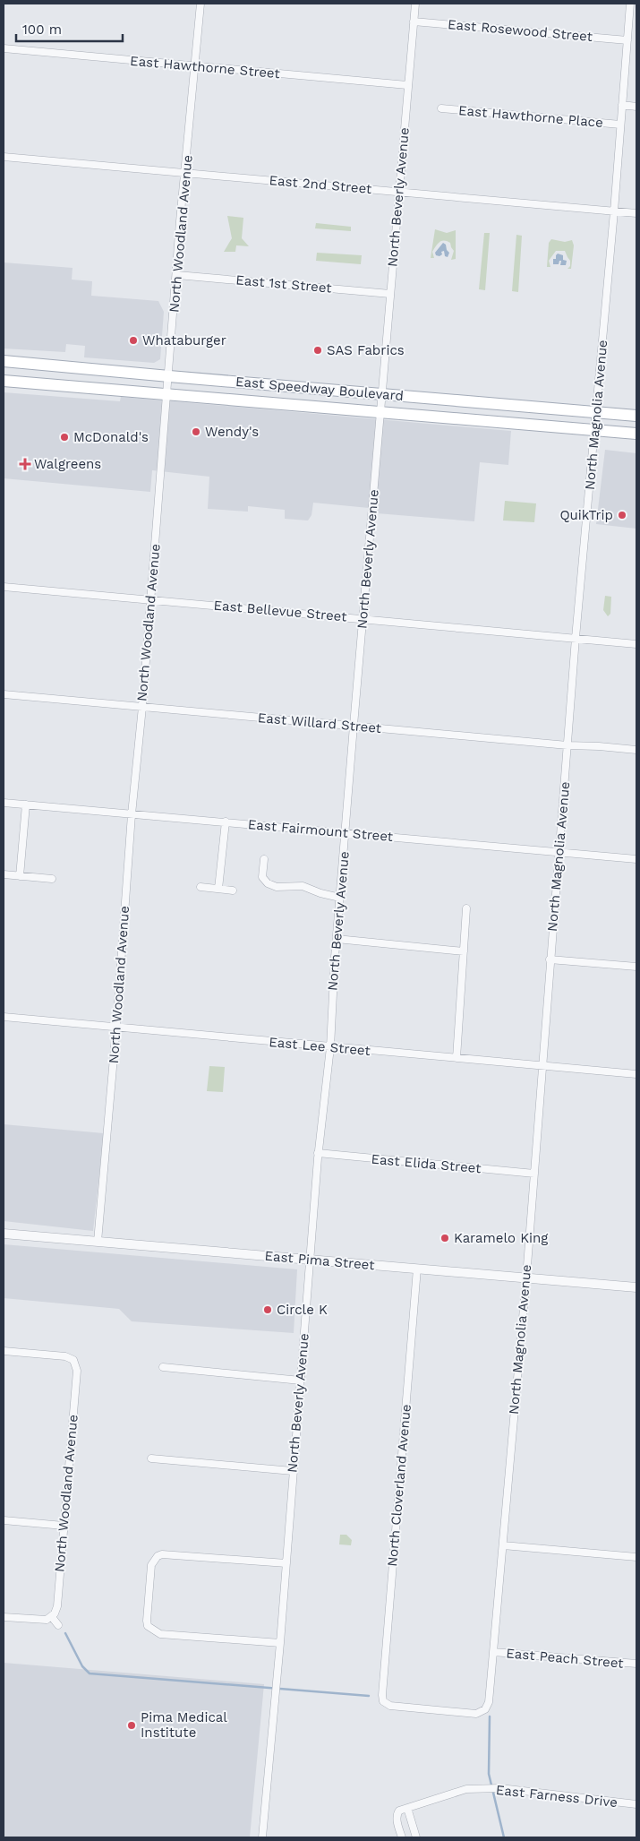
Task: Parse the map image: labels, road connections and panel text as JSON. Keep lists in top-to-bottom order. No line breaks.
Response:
{"streets":{"main road":["East Speedway Boulevard"],"street":["East Rosewood Street","East Hawthorne Street","East Hawthorne Place","East 2nd Street","North Beverly Avenue","North Woodland Avenue","East 1st Street","North Magnolia Avenue","East Bellevue Street","East Willard Street","East Fairmount Street","East Lee Street","East Elida Street","East Pima Street","North Cloverland Avenue","East Peach Street","East Farness Drive"]},"crossings":[["East Rosewood Street","North Beverly Avenue"],["East Rosewood Street","North Magnolia Avenue"],["East Hawthorne Street","North Beverly Avenue"],["East Hawthorne Street","North Woodland Avenue"],["East Hawthorne Place","North Magnolia Avenue"],["East 2nd Street","North Beverly Avenue"],["East 2nd Street","North Woodland Avenue"],["East 2nd Street","North Magnolia Avenue"],["North Beverly Avenue","East 1st Street"],["North Beverly Avenue","East Speedway Boulevard"],["North Beverly Avenue","East Bellevue Street"],["North Beverly Avenue","East Willard Street"],["North Beverly Avenue","East Fairmount Street"],["North Beverly Avenue","East Lee Street"],["North Beverly Avenue","East Elida Street"],["North Beverly Avenue","East Pima Street"],["North Woodland Avenue","East 1st Street"],["North Woodland Avenue","East Speedway Boulevard"],["North Woodland Avenue","East Bellevue Street"],["North Woodland Avenue","East Willard Street"],["North Woodland Avenue","East Fairmount Street"],["North Woodland Avenue","East Lee Street"],["North Woodland Avenue","East Pima Street"],["East Speedway Boulevard","North Magnolia Avenue"],["North Magnolia Avenue","East Bellevue Street"],["North Magnolia Avenue","East Willard Street"],["North Magnolia Avenue","East Fairmount Street"],["North Magnolia Avenue","East Lee Street"],["North Magnolia Avenue","East Elida Street"],["North Magnolia Avenue","East Pima Street"],["North Magnolia Avenue","North Cloverland Avenue"],["North Magnolia Avenue","East Peach Street"],["East Pima Street","North Cloverland Avenue"]],"places":{"other":["Whataburger","SAS Fabrics","Wendy's","McDonald's","QuikTrip","Karamelo King","Circle K","Pima Medical Institute"],"health":["Walgreens"]},"scale_bar":"100 m"}
